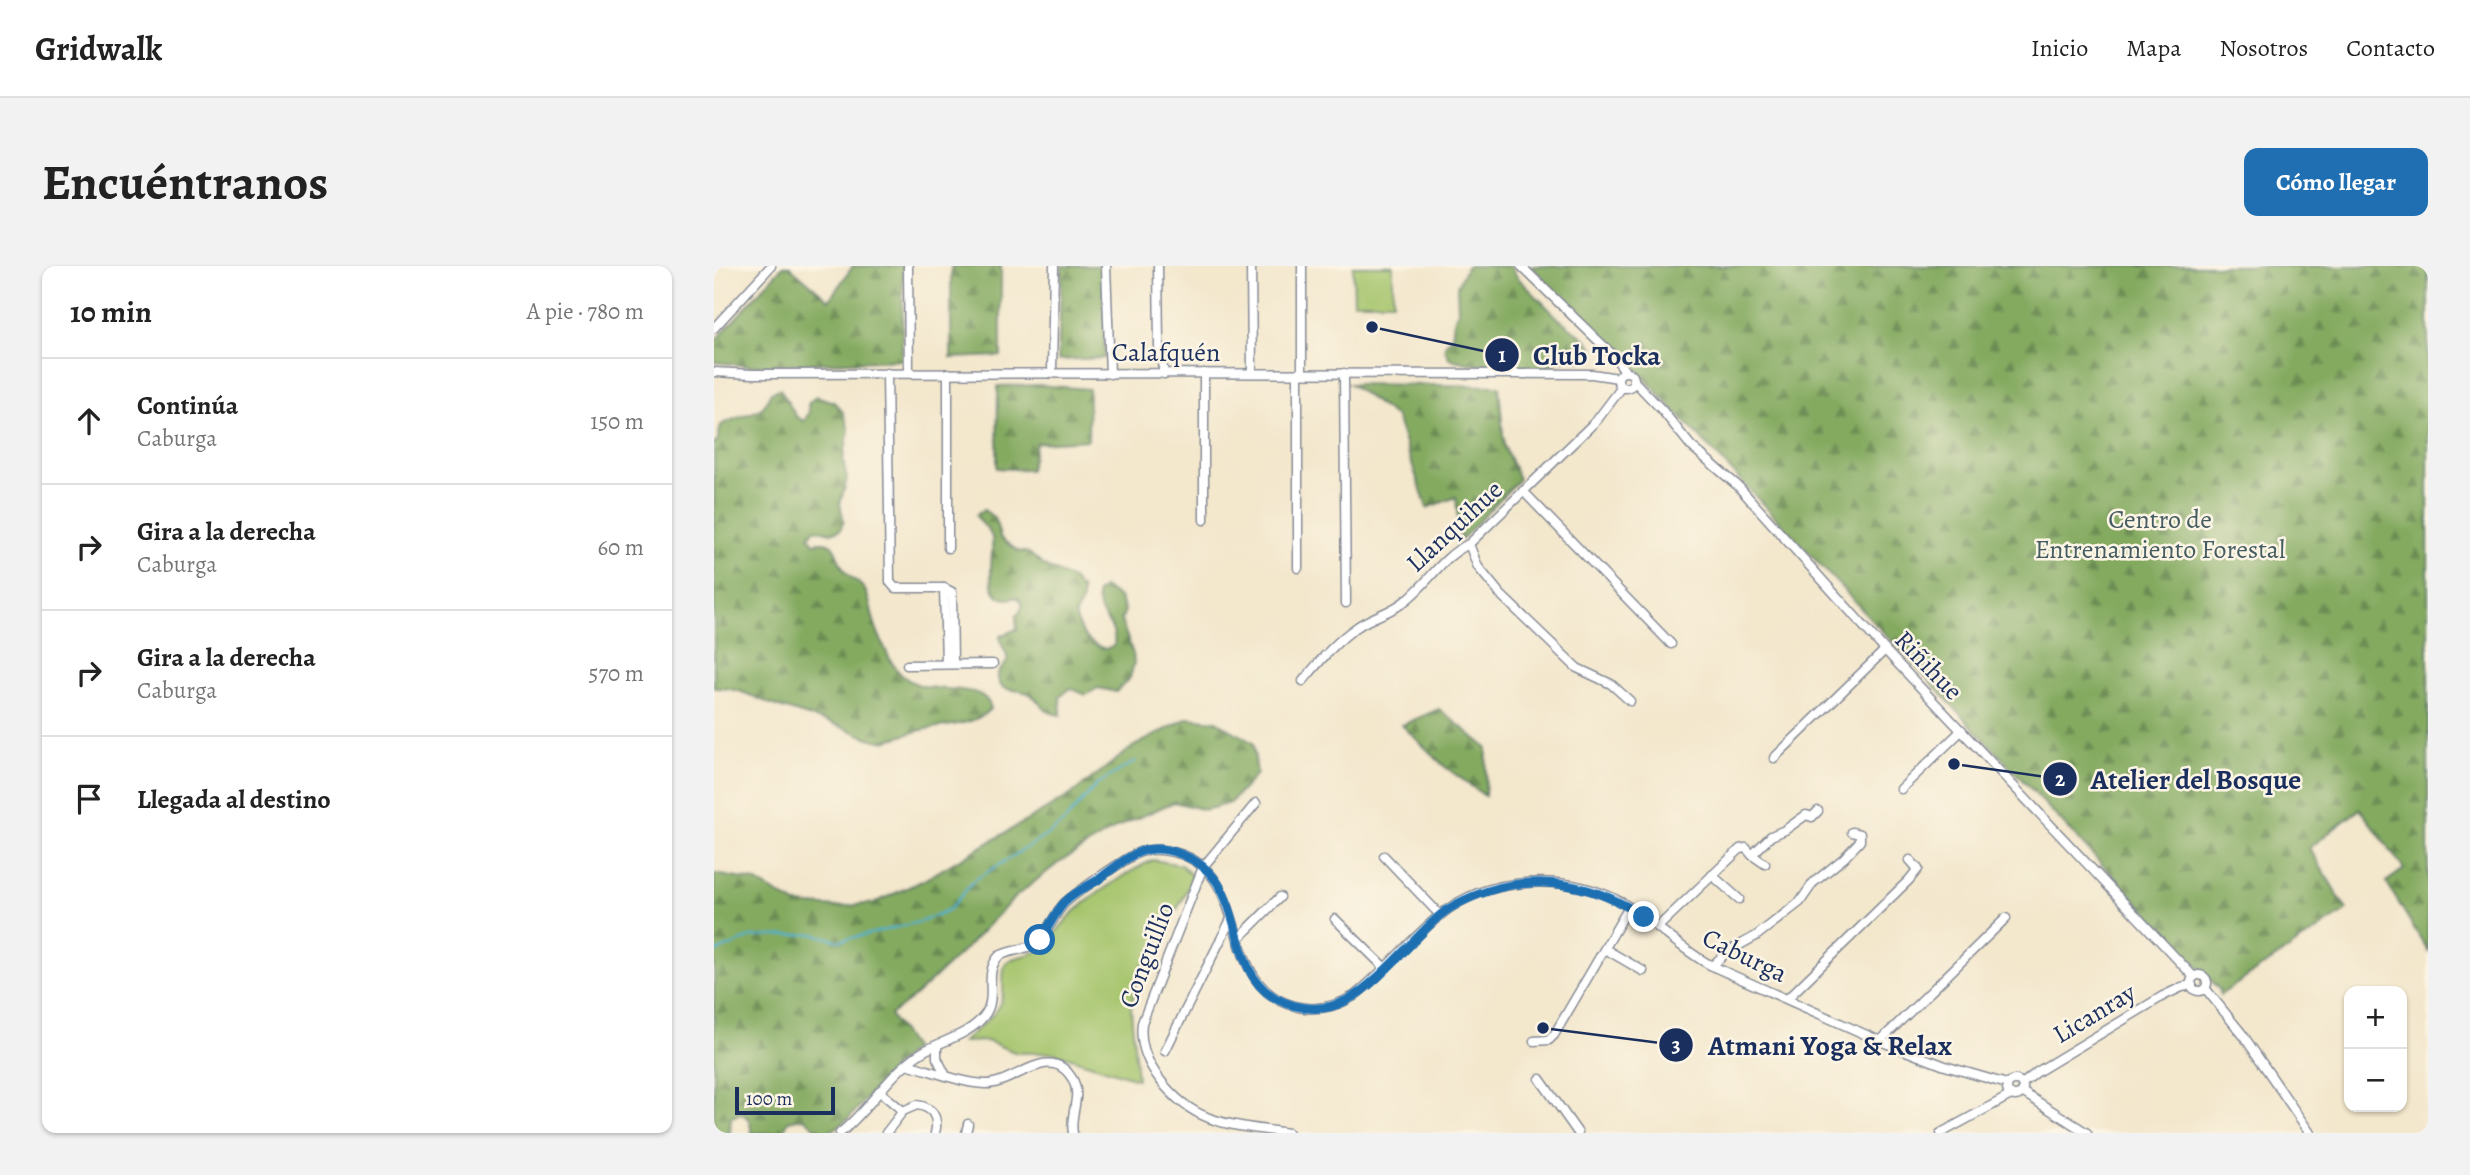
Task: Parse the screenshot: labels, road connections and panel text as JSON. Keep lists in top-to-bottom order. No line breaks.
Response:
{"streets":{"street":["Calafquén","Llanquihue","Riñihue","Conguillio","Caburga","Licanray"]},"crossings":[["Calafquén","Llanquihue"],["Calafquén","Riñihue"],["Llanquihue","Riñihue"],["Riñihue","Licanray"],["Conguillio","Caburga"],["Caburga","Licanray"]],"parks":["Centro de Entrenamiento Forestal"],"places":["Club Tocka","Atelier del Bosque","Atmani Yoga & Relax"],"scale_bar":"100 m","page":{"header":"Gridwalk","nav":["Inicio","Mapa","Nosotros","Contacto"],"buttons":"Cómo llegar","title":"Encuéntranos","heading":["10 min","A pie · 780 m"],"list":[["Continúa","Caburga","150 m"],["Gira a la derecha","Caburga","60 m"],["Gira a la derecha","Caburga","570 m"],"Llegada al destino"],"map_buttons":["+","−"],"scale":"100 m"}}
